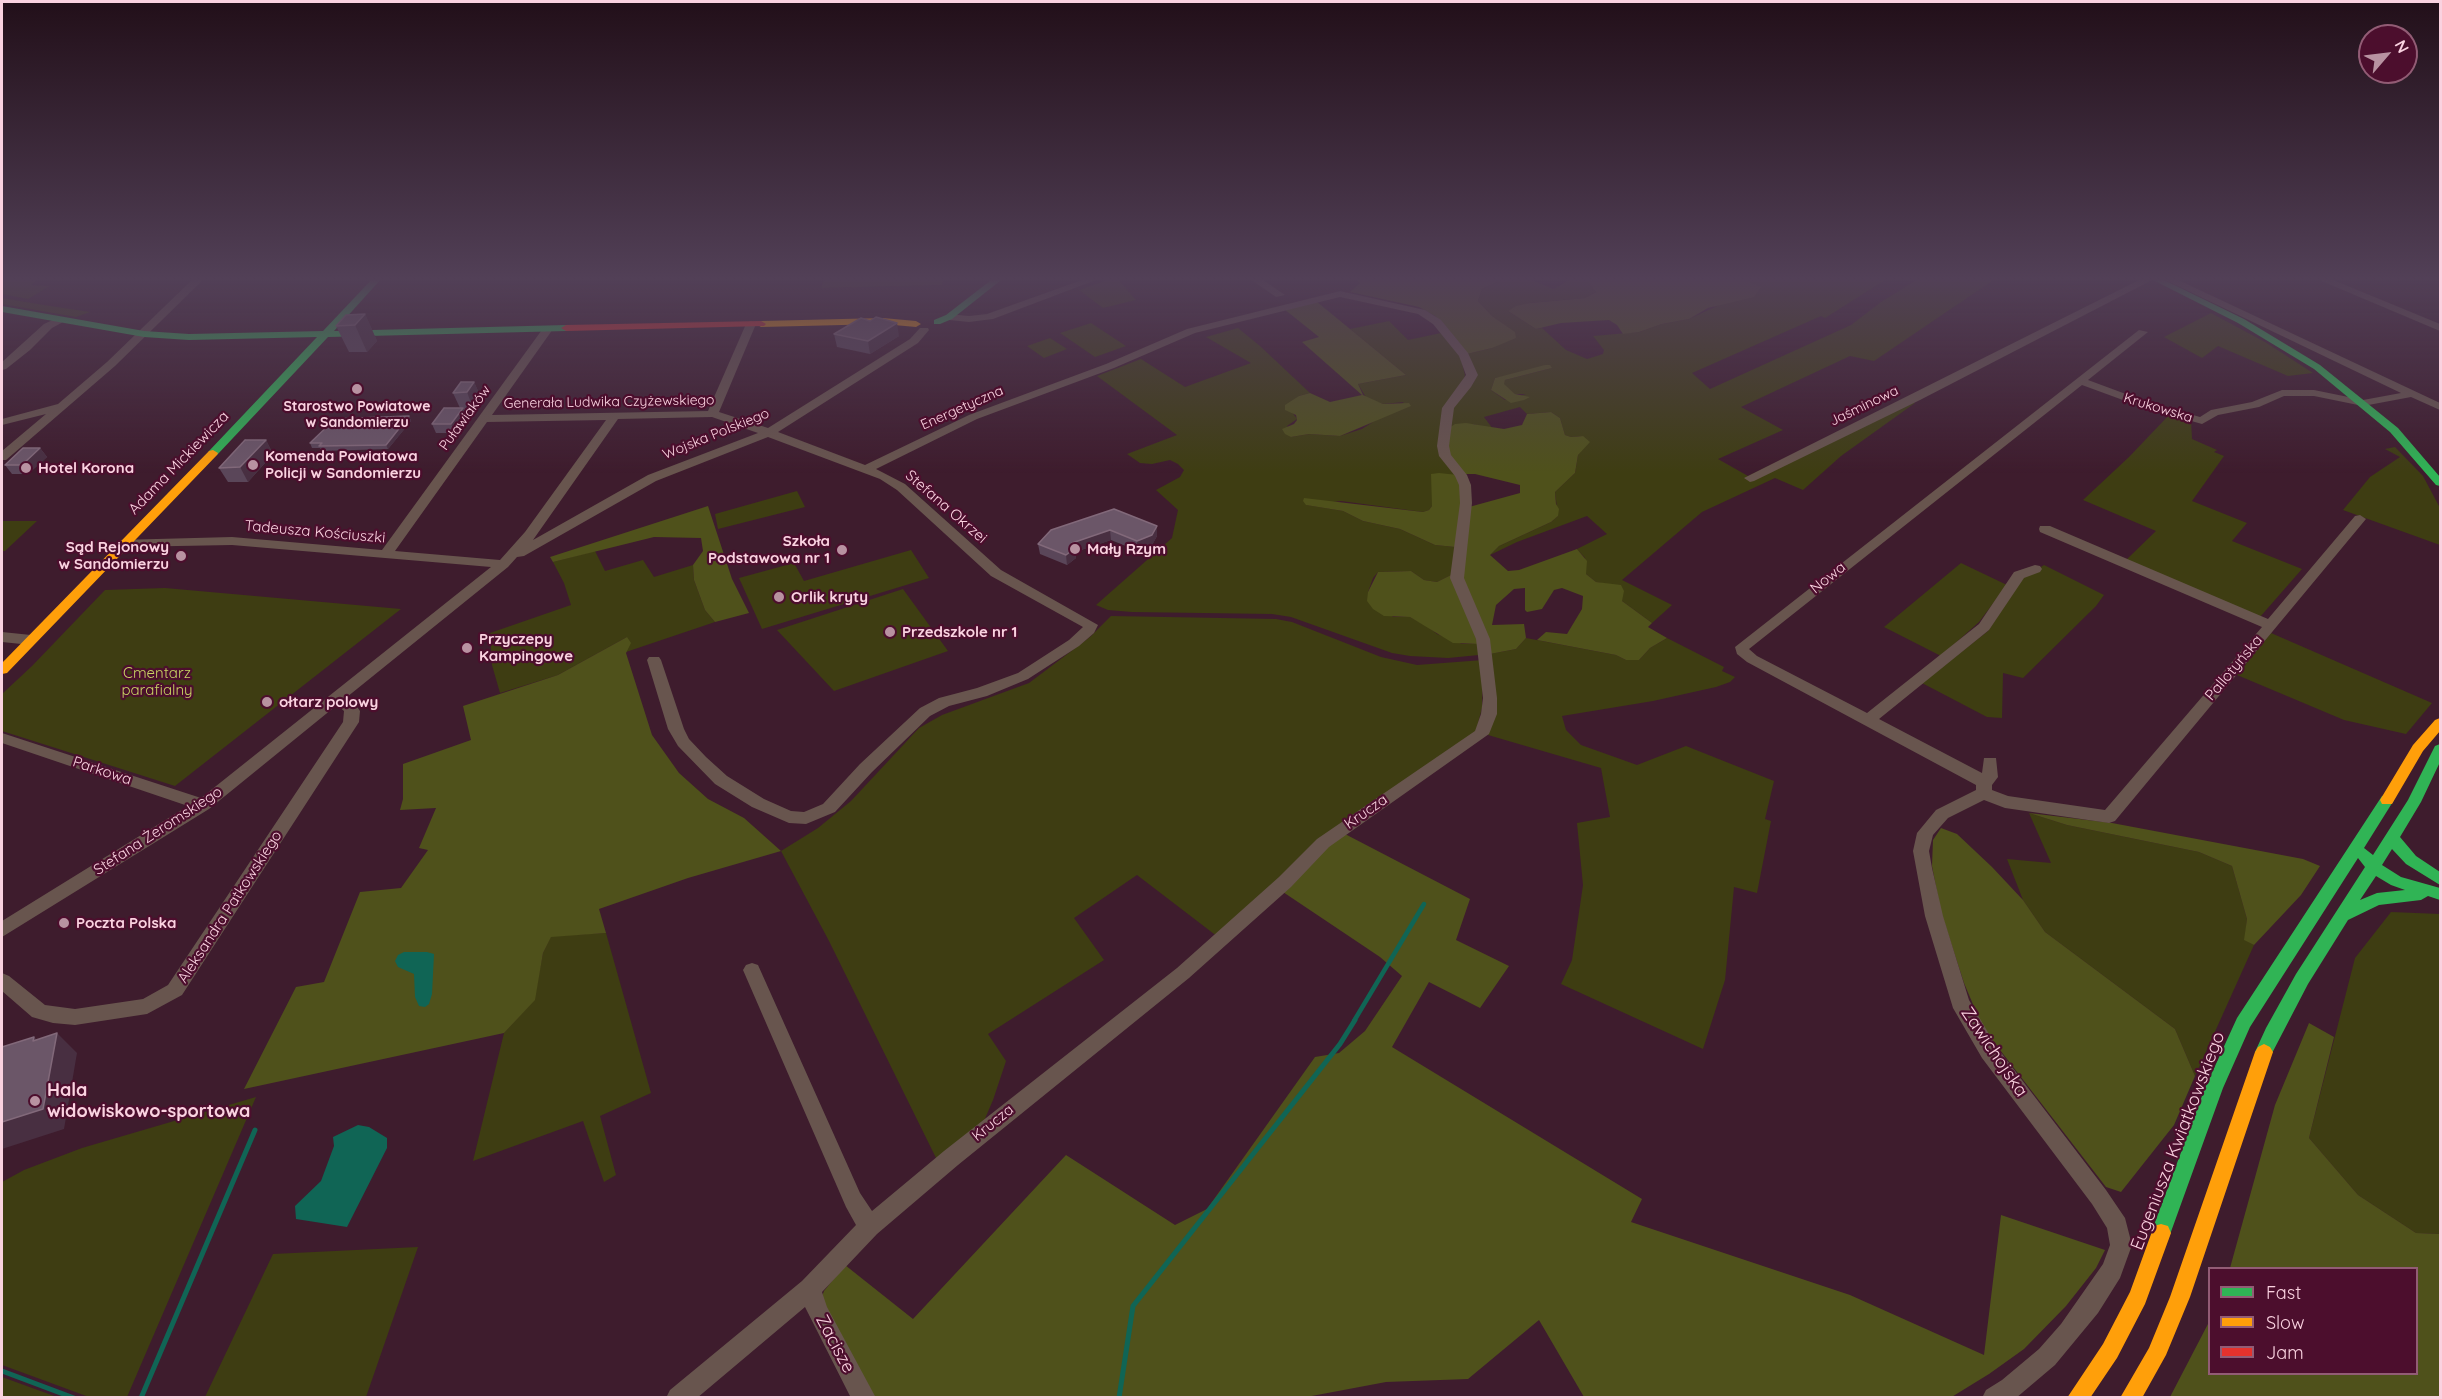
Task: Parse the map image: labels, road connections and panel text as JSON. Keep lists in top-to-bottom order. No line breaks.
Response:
{"streets":{"main road":["Adama Mickiewicza","Eugeniusza Kwiatkowskiego"],"street":["Generała Ludwika Czyżewskiego","Jaśminowa","Energetyczna","Krukowska","Puławiaków","Wojska Polskiego","Stefana Okrzei","Tadeusza Kościuszki","Nowa","Pallotyńska","Parkowa","Krucza","Stefana Żeromskiego","Aleksandra Patkowskiego","Zawichojska","Zacisze"]},"crossings":[["Generała Ludwika Czyżewskiego","Puławiaków"],["Generała Ludwika Czyżewskiego","Wojska Polskiego"],["Generała Ludwika Czyżewskiego","Stefana Okrzei"],["Energetyczna","Stefana Okrzei"],["Krukowska","Nowa"],["Puławiaków","Tadeusza Kościuszki"],["Wojska Polskiego","Stefana Okrzei"],["Wojska Polskiego","Tadeusza Kościuszki"],["Wojska Polskiego","Stefana Żeromskiego"],["Adama Mickiewicza","Tadeusza Kościuszki"],["Tadeusza Kościuszki","Stefana Żeromskiego"],["Nowa","Pallotyńska"],["Nowa","Zawichojska"],["Pallotyńska","Zawichojska"],["Parkowa","Stefana Żeromskiego"],["Krucza","Zacisze"],["Stefana Żeromskiego","Aleksandra Patkowskiego"]],"parks":["Cmentarz parafialny"],"places":["Starostwo Powiatowe w Sandomierzu","Komenda Powiatowa Policji w Sandomierzu","Hotel Korona","Mały Rzym","Szkoła Podstawowa nr 1","Sąd Rejonowy w Sandomierzu","Orlik kryty","Przedszkole nr 1","Przyczepy Kampingowe","ołtarz polowy","Poczta Polska","Hala widowiskowo-sportowa"],"legend":["Fast","Slow","Jam"],"north":"top right"}
